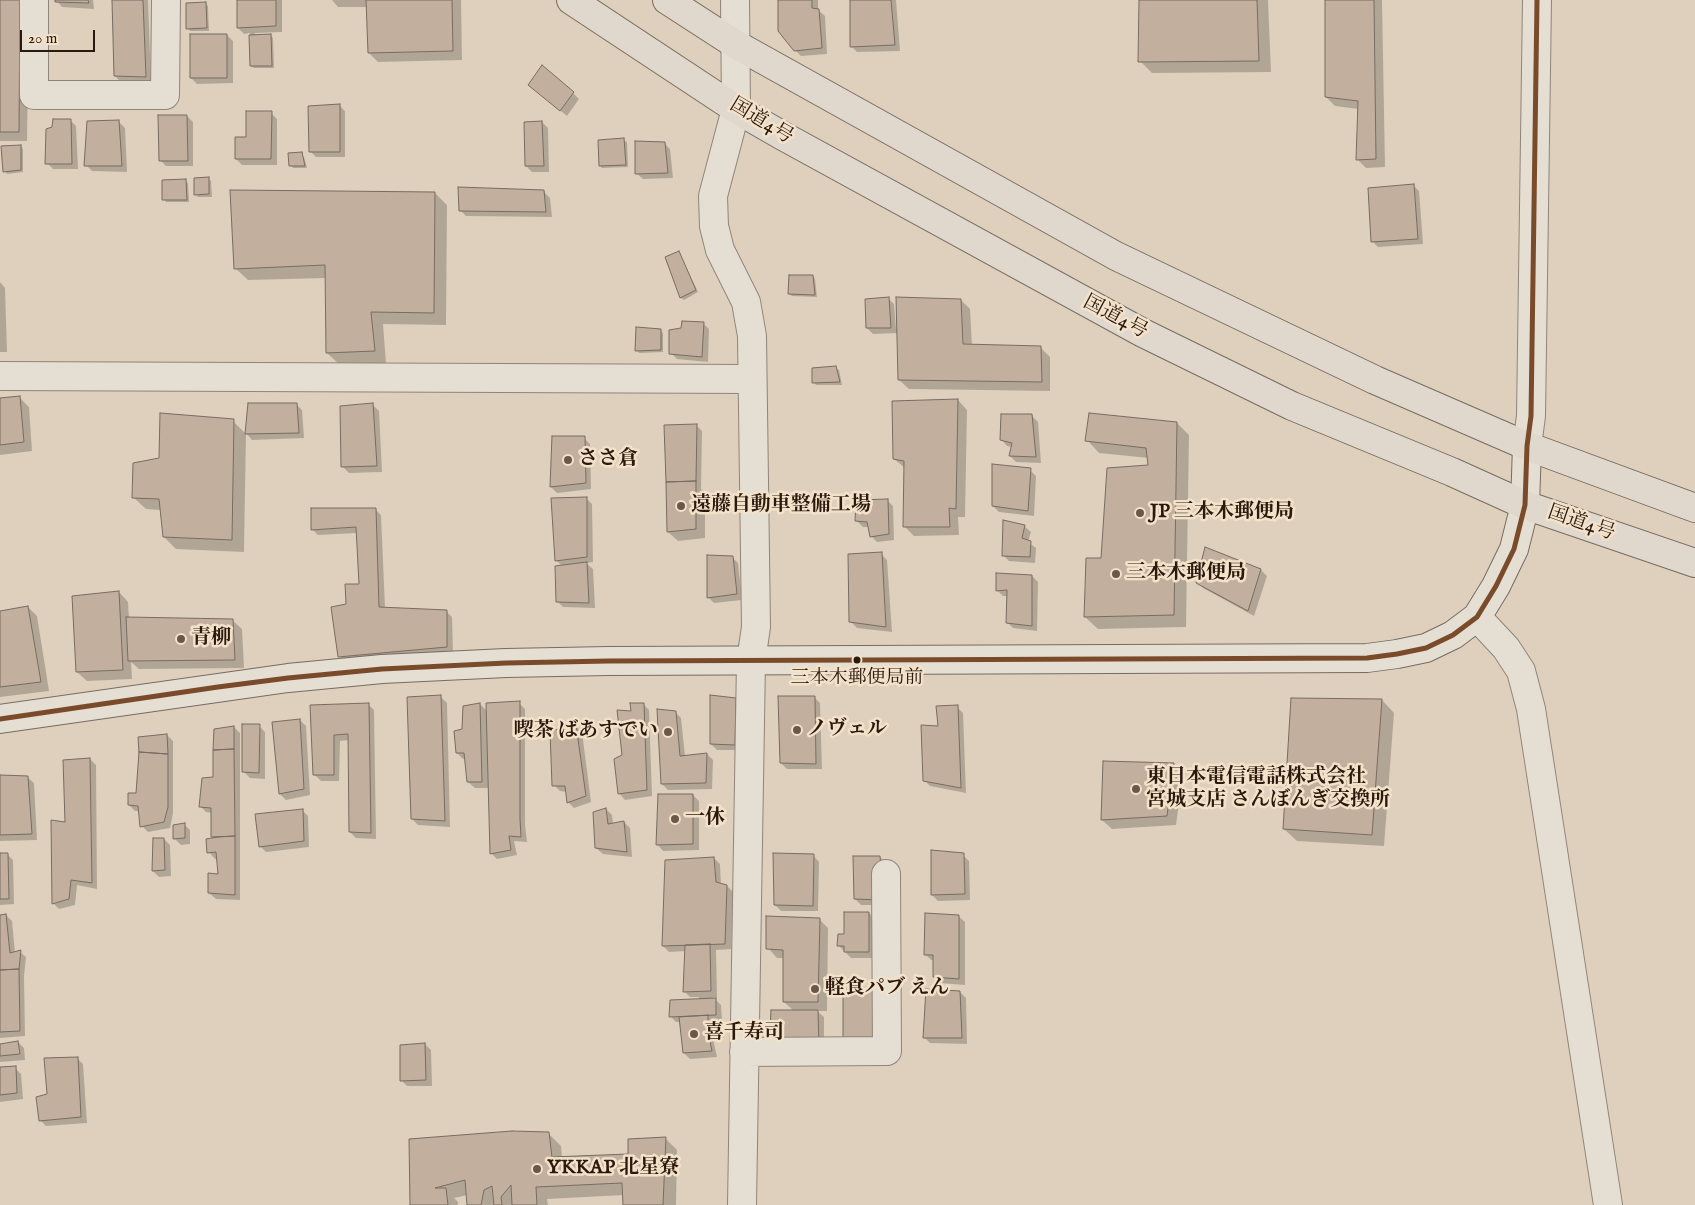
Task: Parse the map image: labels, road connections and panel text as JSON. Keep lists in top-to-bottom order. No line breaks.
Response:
{"streets":{"highway":["国道4号"]},"places":["ささ倉","遠藤自動車整備工場","JP 三本木郵便局","三本木郵便局","青柳","三本木郵便局前","ノヴェル","喫茶 ばあすでい","東日本電信電話株式会社 宮城支店 さんぼんぎ交換所","一休","軽食パブ えん","喜千寿司","YKKAP 北星寮"],"scale_bar":"20 m"}
